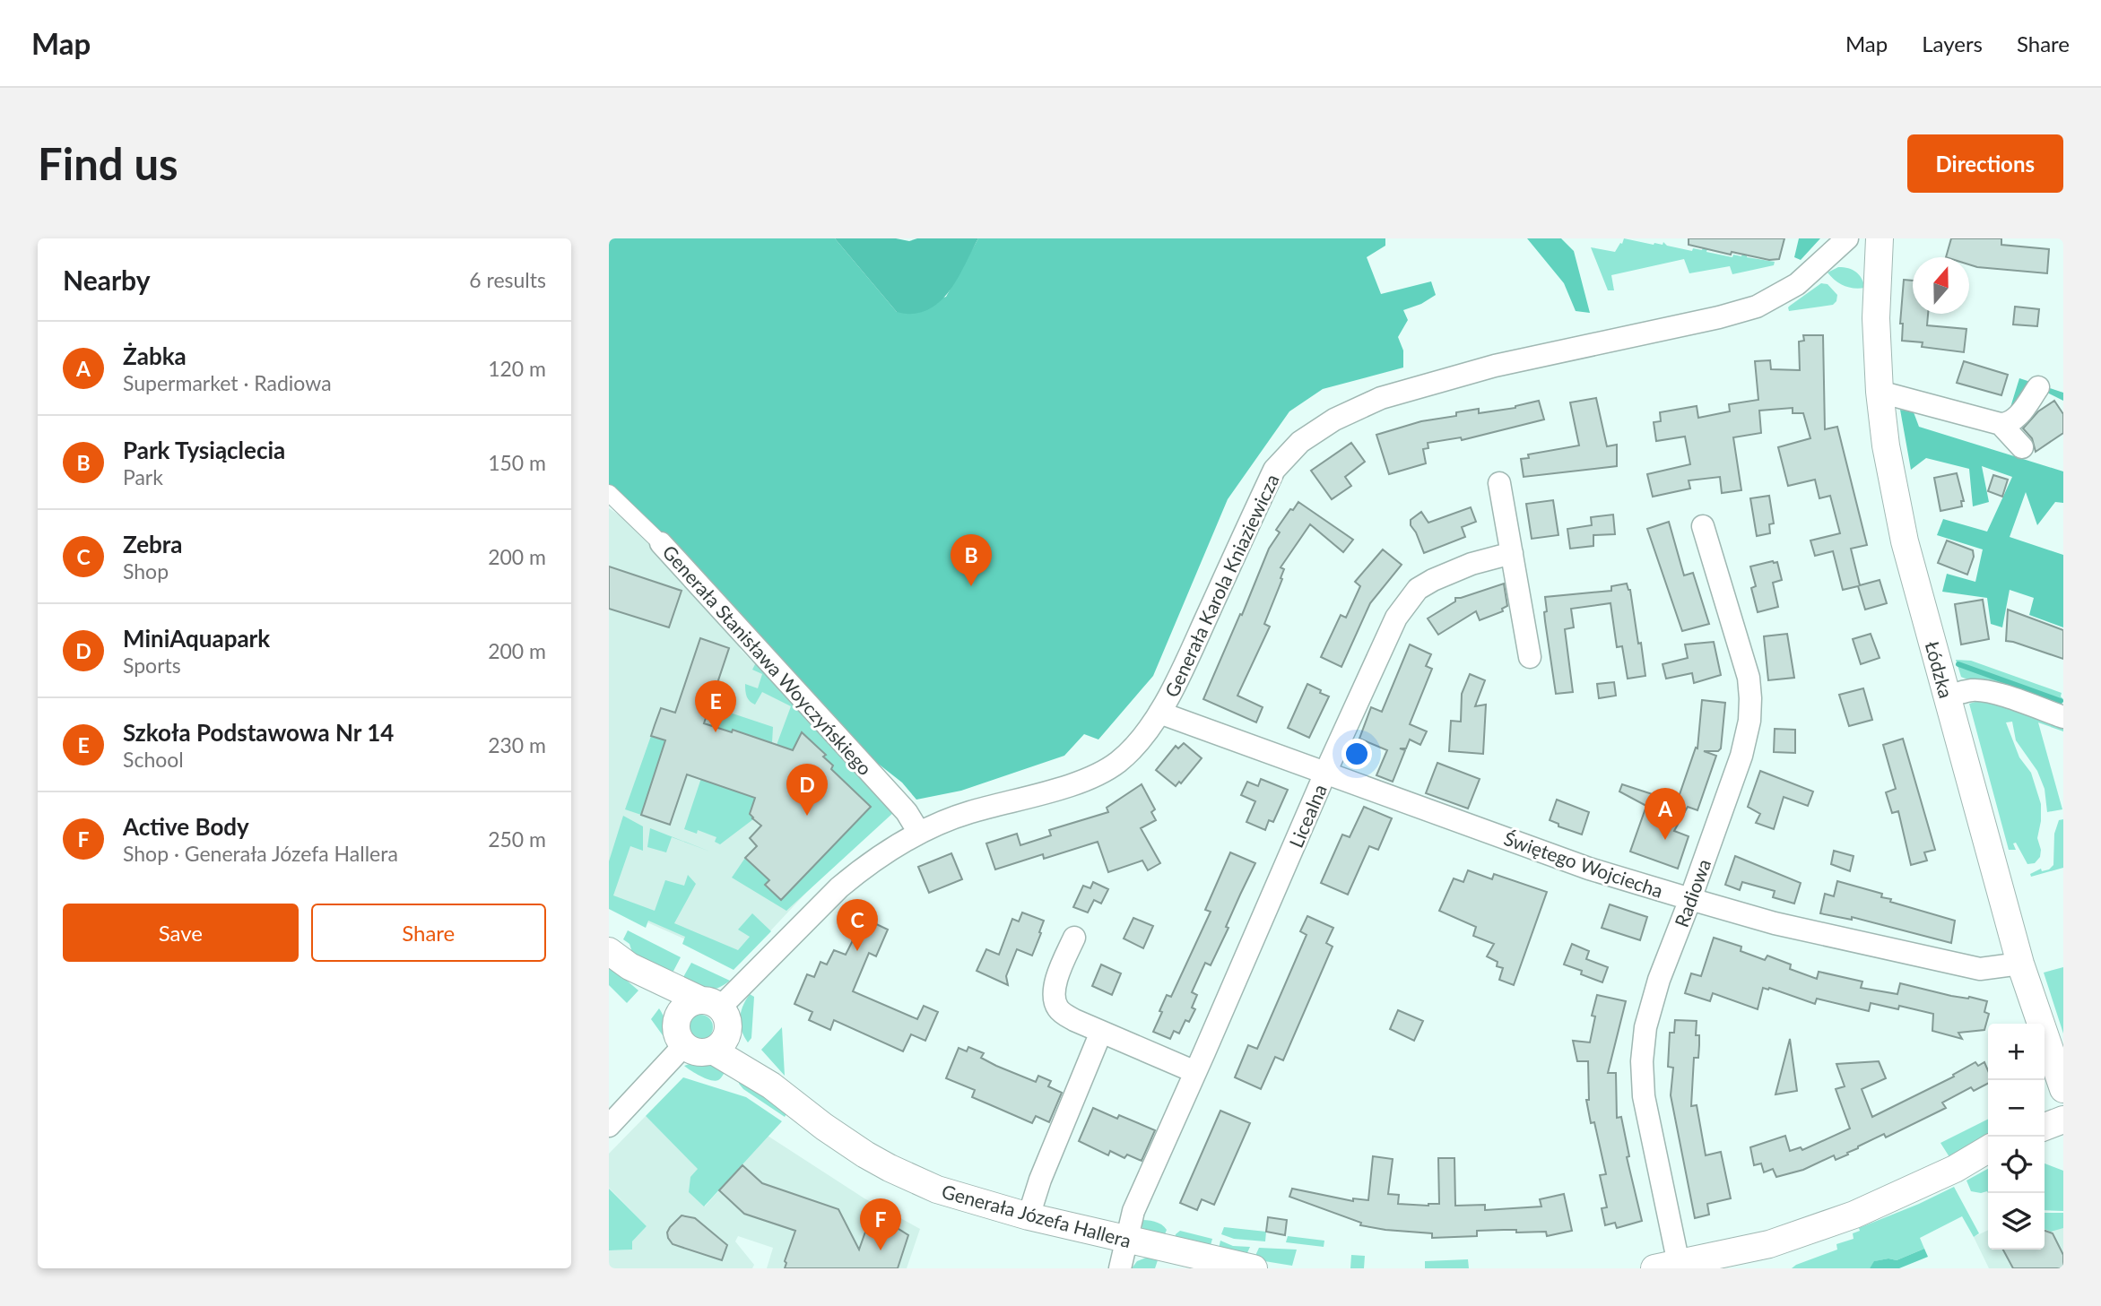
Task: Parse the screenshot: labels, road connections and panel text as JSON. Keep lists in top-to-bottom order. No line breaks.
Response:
{"streets":{"street":["Generała Karola Kniaziewicza","Generała Stanisława Woyczyńskiego","Łódzka","Licealna","Świętego Wojciecha","Radiowa","Generała Józefa Hallera"]},"crossings":[["Generała Karola Kniaziewicza","Generała Stanisława Woyczyńskiego"],["Generała Karola Kniaziewicza","Świętego Wojciecha"],["Generała Karola Kniaziewicza","Generała Józefa Hallera"],["Łódzka","Świętego Wojciecha"],["Licealna","Świętego Wojciecha"],["Licealna","Generała Józefa Hallera"],["Świętego Wojciecha","Radiowa"]],"north":"top","page":{"header":"Map","nav":["Map","Layers","Share"],"buttons":["Directions",["Save","Share"]],"title":"Find us","heading":["Nearby","6 results"],"list":[{"mark":"A","name":"Żabka","note":"Supermarket · Radiowa","value":"120 m"},{"mark":"B","name":"Park Tysiąclecia","note":"Park","value":"150 m"},{"mark":"C","name":"Zebra","note":"Shop","value":"200 m"},{"mark":"D","name":"MiniAquapark","note":"Sports","value":"200 m"},{"mark":"E","name":"Szkoła Podstawowa Nr 14","note":"School","value":"230 m"},{"mark":"F","name":"Active Body","note":"Shop · Generała Józefa Hallera","value":"250 m"}],"pins":["B","E","D","A","C","F"],"map_buttons":["+","−"]}}
